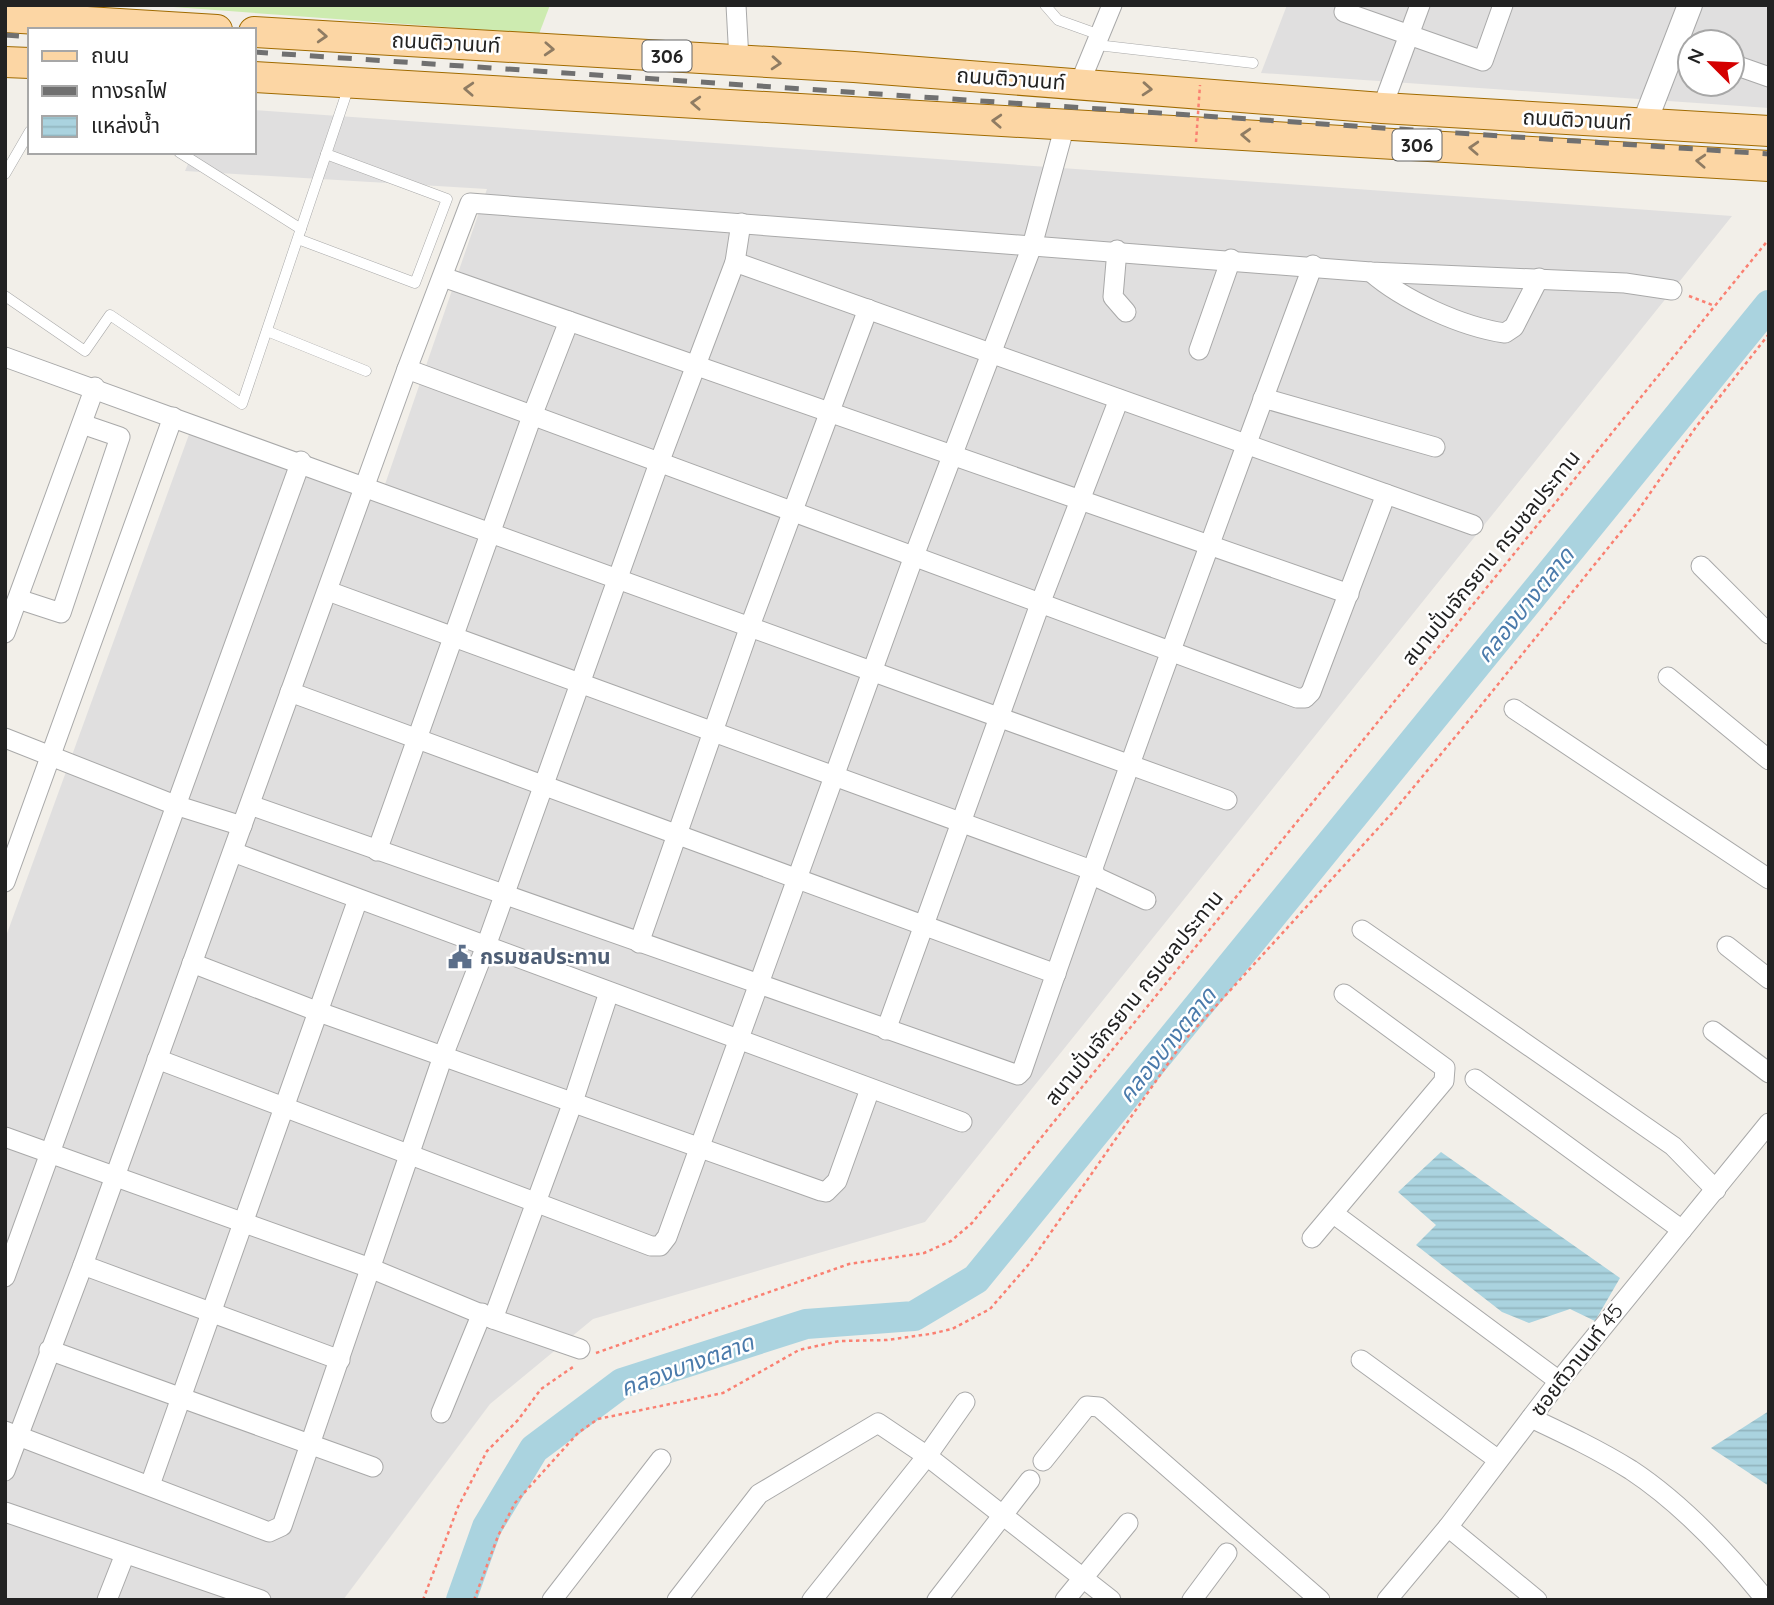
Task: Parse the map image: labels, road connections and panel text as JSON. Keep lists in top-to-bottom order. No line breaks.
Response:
{"streets":{"main road":["ถนนติวานนท์","306"],"street":["ซอยติวานนท์ 45"],"path":["สนามปั่นจักรยาน กรมชลประทาน"]},"water":["คลองบางตลาด"],"places":{"public building":["กรมชลประทาน"]},"legend":["ถนน","ทางรถไฟ","แหล่งน้ำ"],"north":"top left"}
